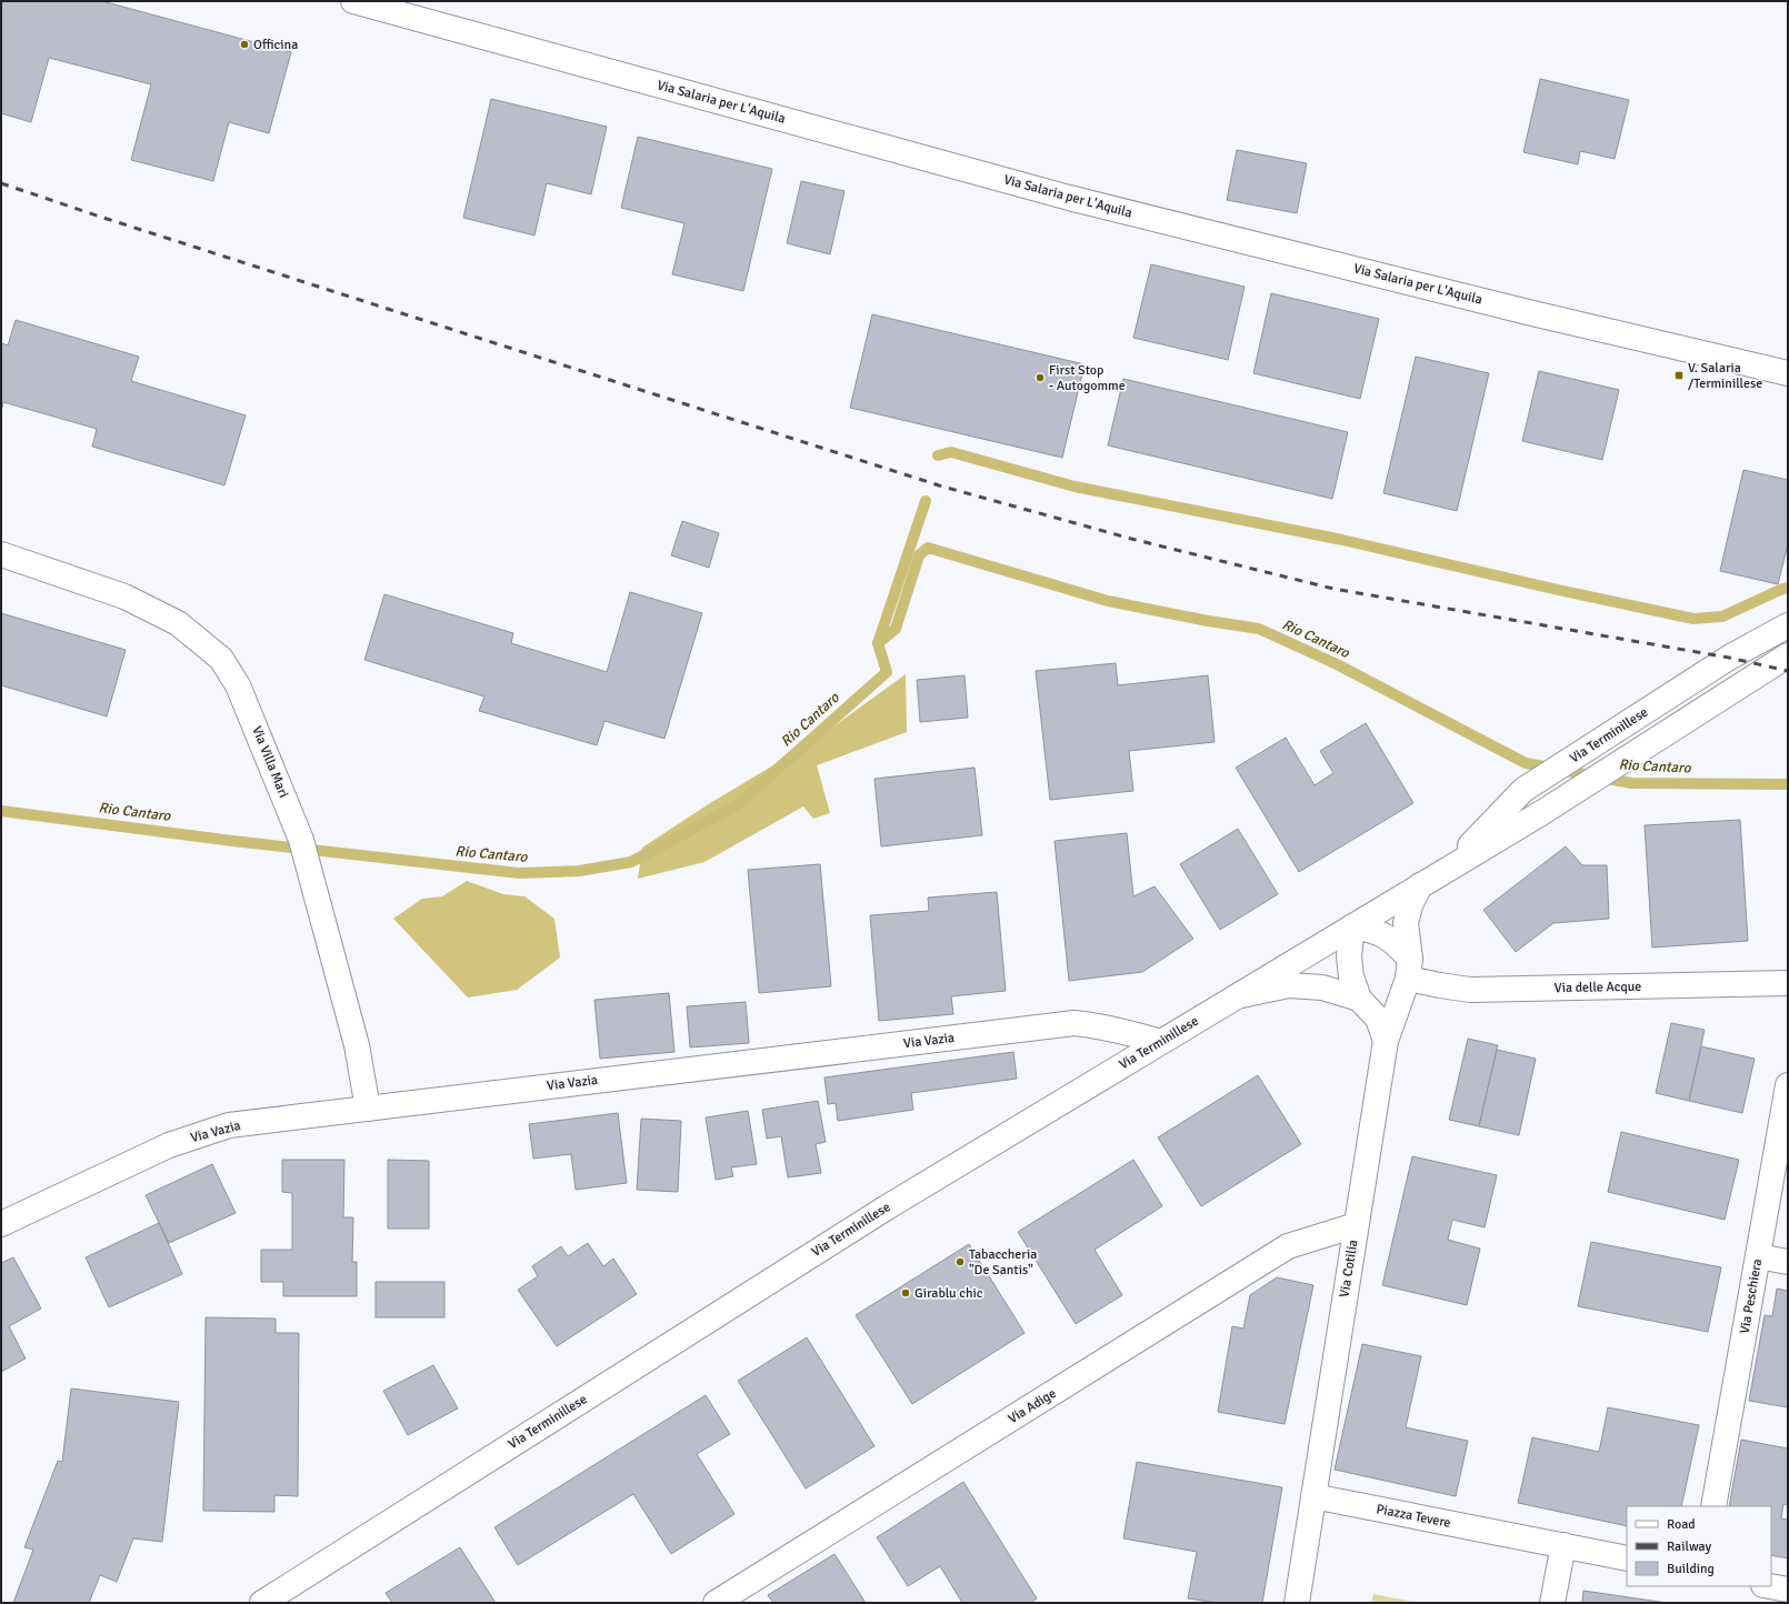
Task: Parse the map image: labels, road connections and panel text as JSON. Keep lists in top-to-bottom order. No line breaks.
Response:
{"streets":{"street":["Via Salaria per L'Aquila","Via Terminillese","Via Villa Mari","Via delle Acque","Via Vazia","Via Cotilia","Via Peschiera","Via Adige","Piazza Tevere"]},"crossings":[["Via Terminillese","Via Vazia"],["Via Villa Mari","Via Vazia"],["Via Cotilia","Via Adige"],["Via Cotilia","Piazza Tevere"]],"water":["Rio Cantaro"],"places":{"other":["Officina","First Stop - Autogomme","Tabaccheria \"De Santis\"","Girablu chic"],"transit":["V. Salaria /Terminillese"]},"legend":["Road","Railway","Building"]}
